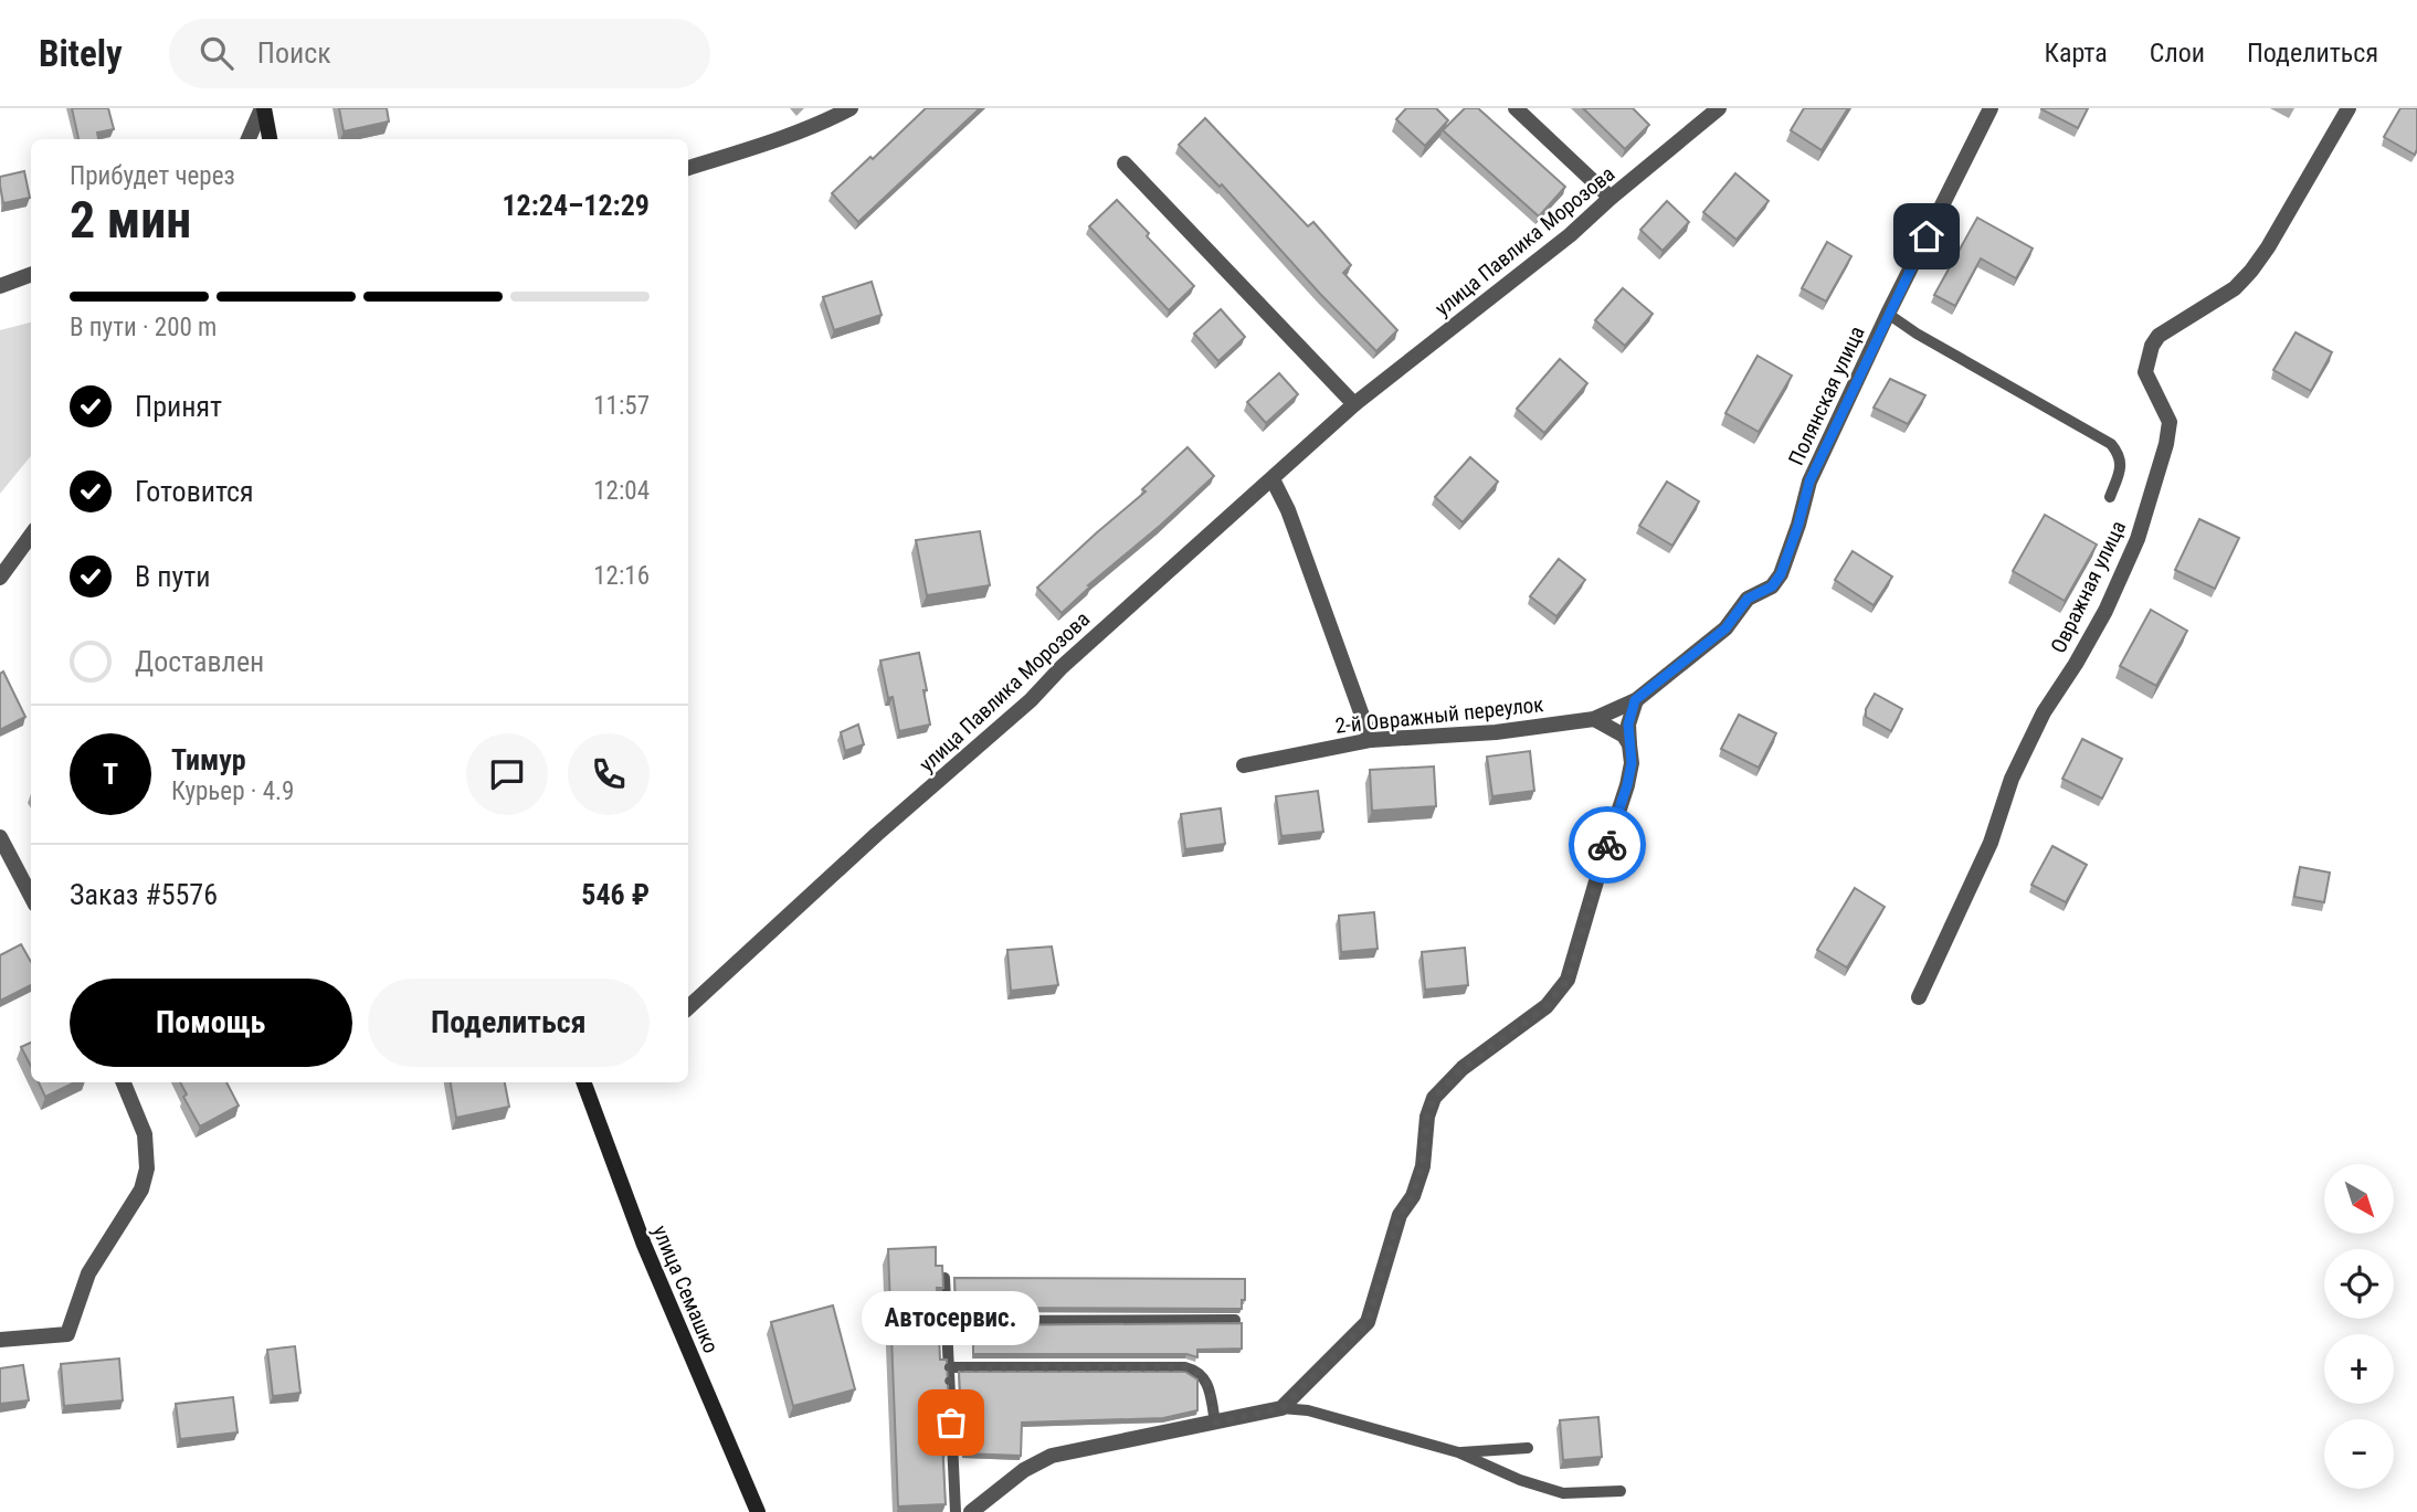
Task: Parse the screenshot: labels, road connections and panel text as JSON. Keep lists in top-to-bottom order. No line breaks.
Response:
{"streets":{"main road":["улица Семашко"],"street":["улица Павлика Морозова","Полянская улица","Овражная улица","2-й Овражный переулок"]},"crossings":[["Полянская улица","2-й Овражный переулок"]],"places":["Автосервис."],"north":"bottom right","page":{"header":"Bitely","search":"Поиск","nav":["Карта","Слои","Поделиться"],"heading":["2 мин","Прибудет через","12:24–12:29"],"panel":["Тимур","Курьер · 4.9","Заказ #5576","546 ₽"],"bar":"В пути · 200 m","list":[["Принят","11:57"],["Готовится","12:04"],["В пути","12:16"],"Доставлен"],"round":"Т","buttons":["Помощь","Поделиться"],"map_buttons":["+","−"],"bubble":"Автосервис."}}
